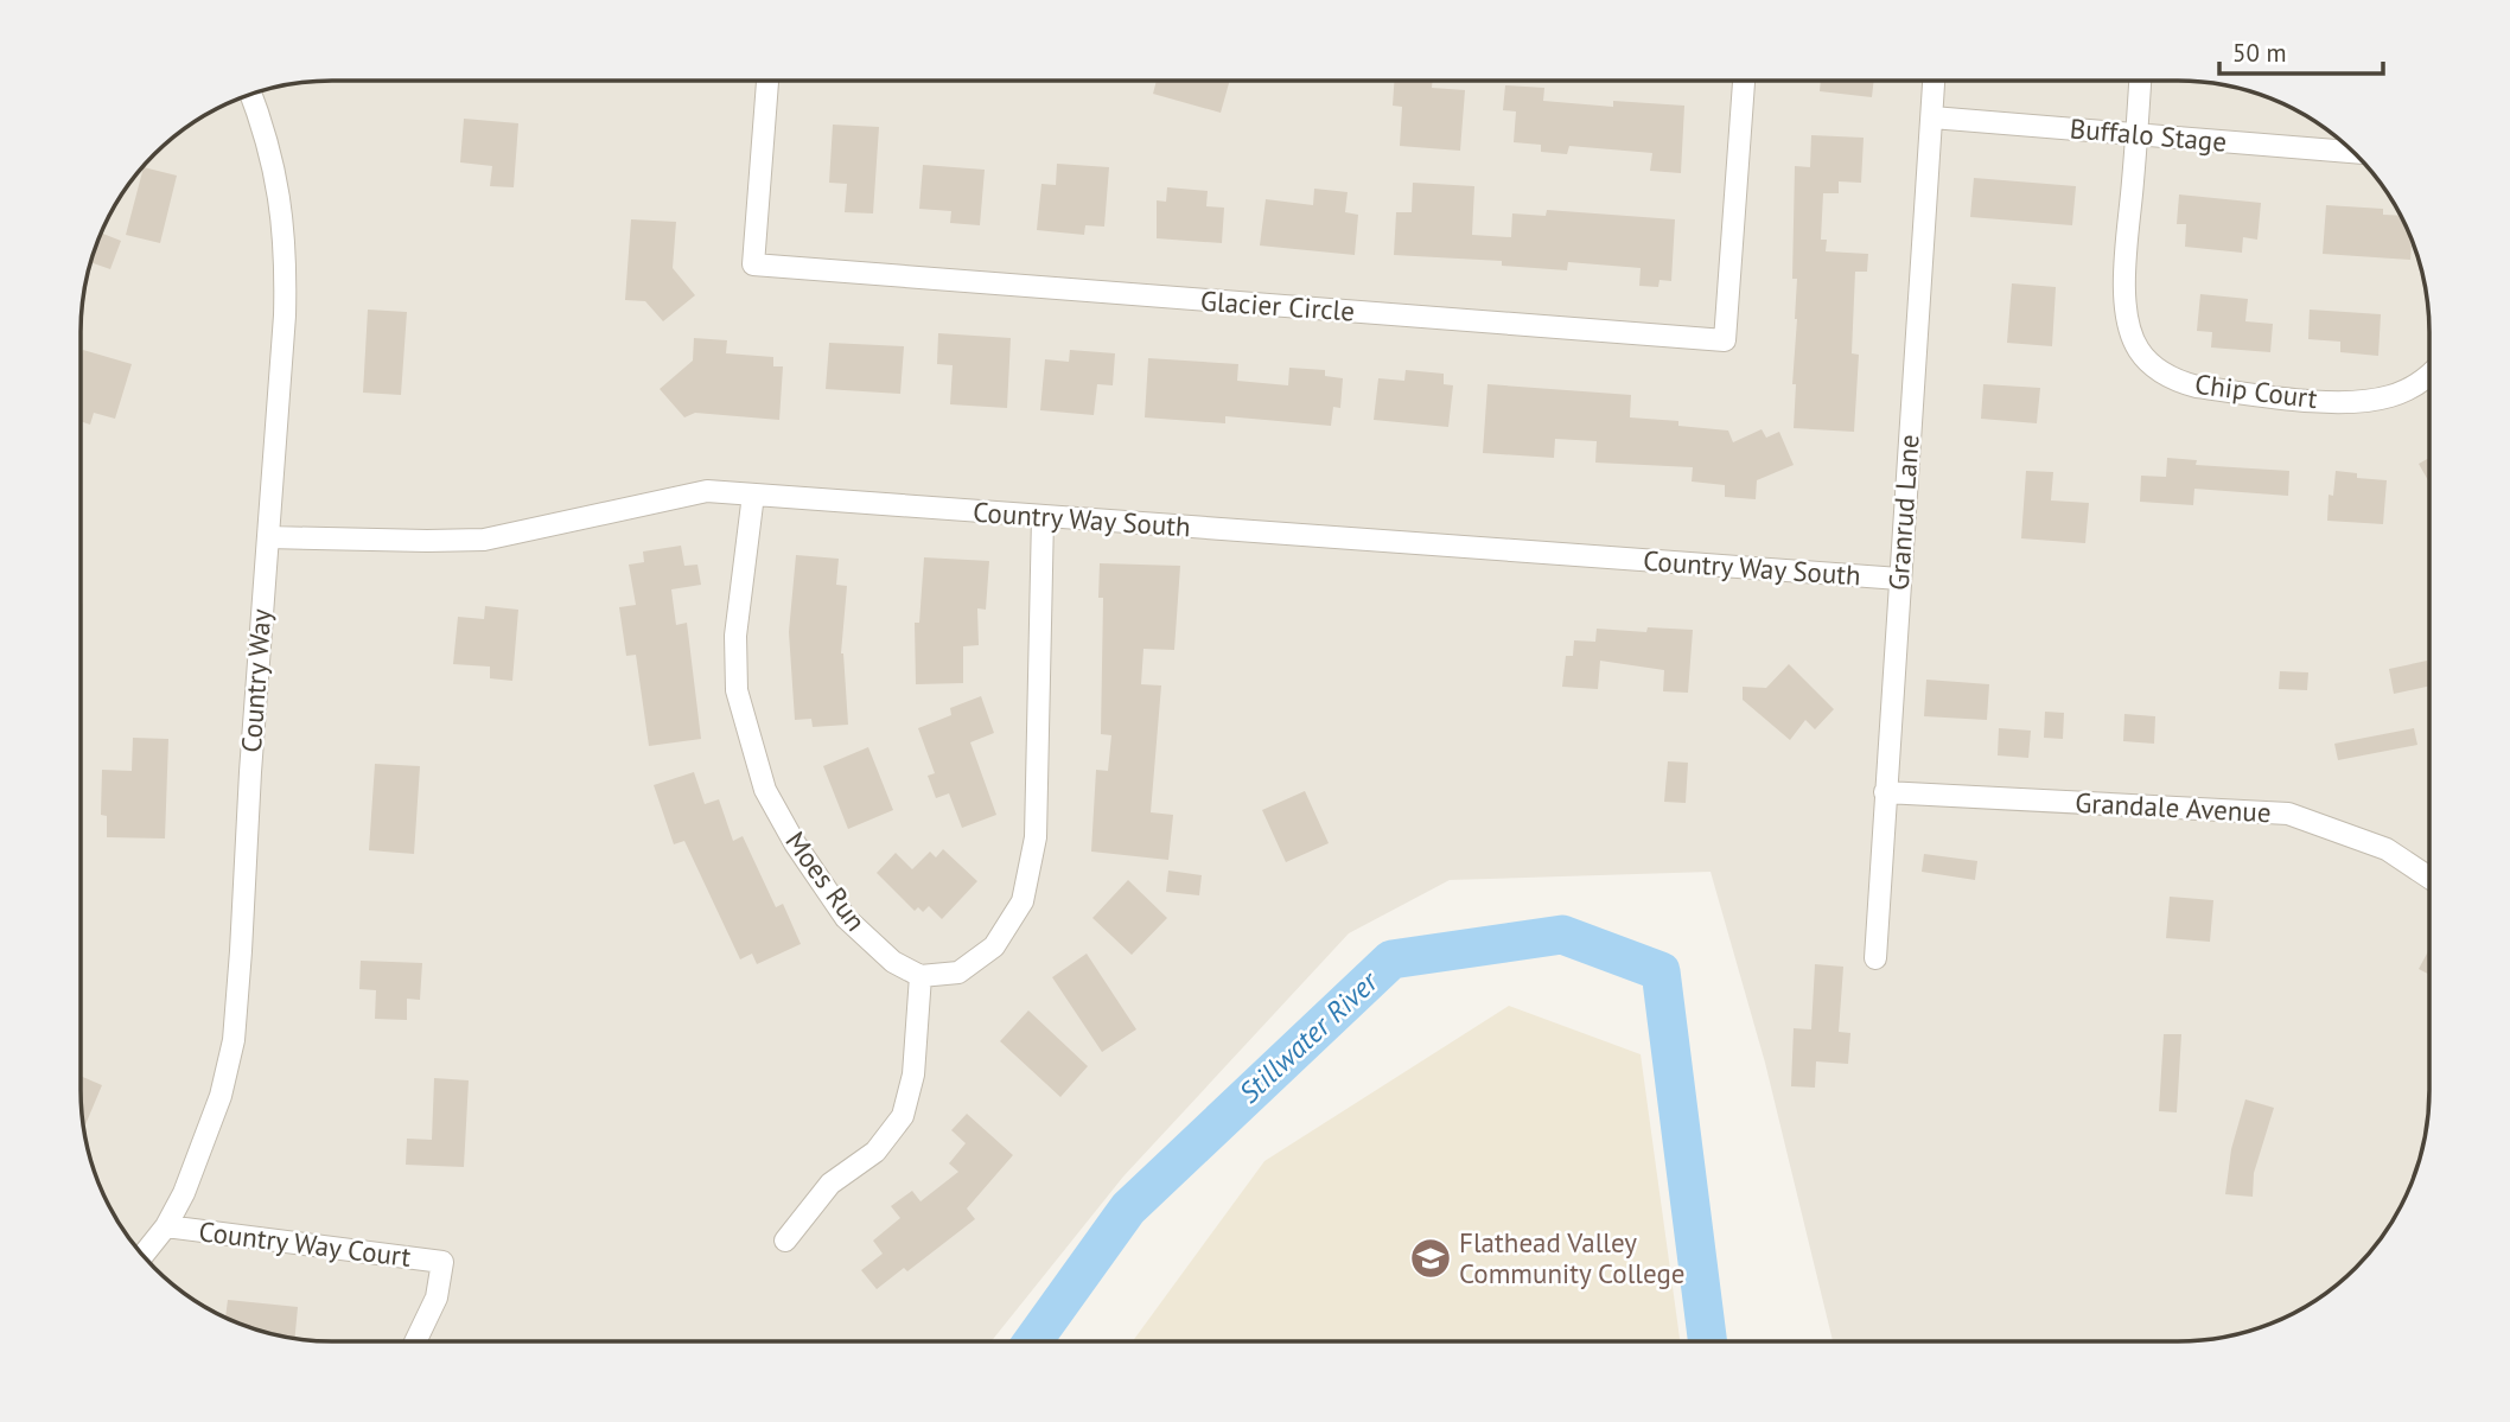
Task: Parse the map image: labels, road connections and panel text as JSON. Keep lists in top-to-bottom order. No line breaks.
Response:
{"streets":{"street":["Buffalo Stage","Glacier Circle","Chip Court","Granrud Lane","Country Way South","Country Way","Grandale Avenue","Moes Run","Country Way Court"]},"crossings":[["Buffalo Stage","Chip Court"],["Buffalo Stage","Granrud Lane"],["Granrud Lane","Country Way South"],["Granrud Lane","Grandale Avenue"],["Country Way South","Country Way"],["Country Way South","Moes Run"],["Country Way","Country Way Court"]],"water":["Stillwater River"],"places":{"school or university":["Flathead Valley Community College"]},"scale_bar":"50 m"}
